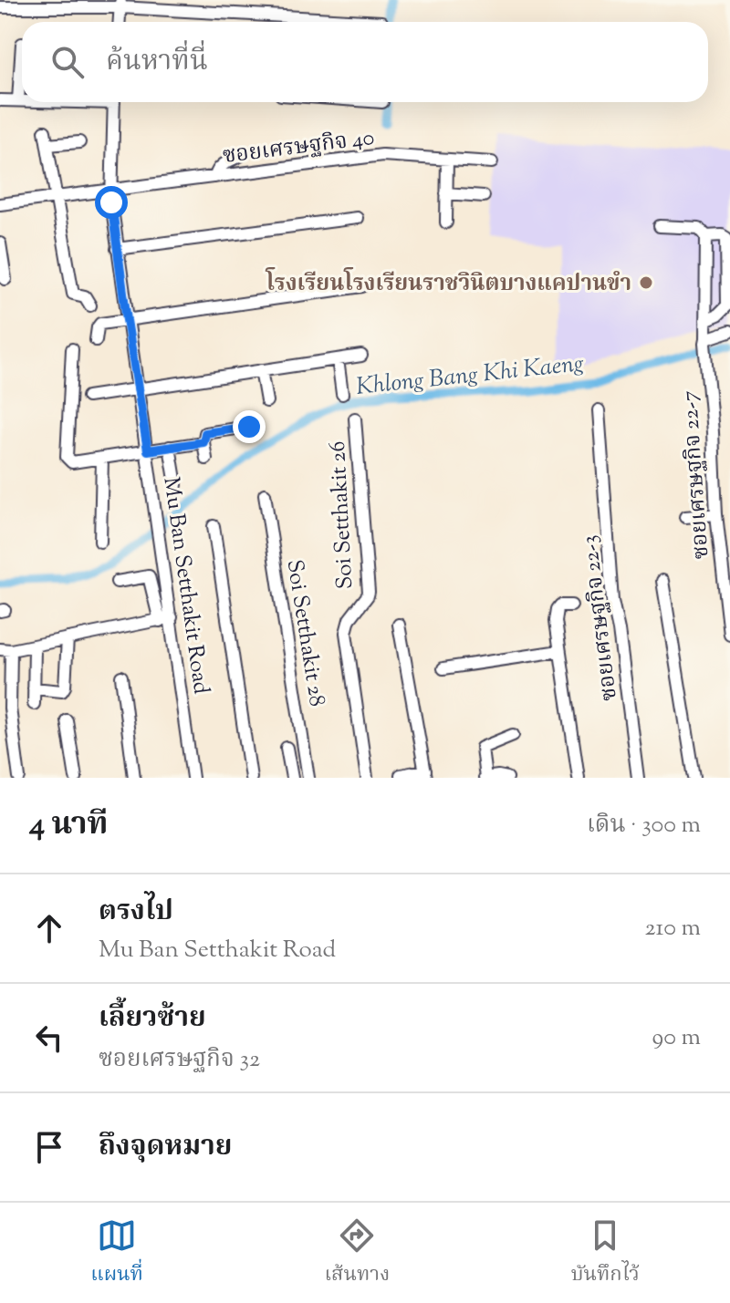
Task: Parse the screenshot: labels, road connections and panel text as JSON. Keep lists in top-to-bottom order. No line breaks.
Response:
{"streets":{"street":["ซอยเศรษฐกิจ 40","ซอยเศรษฐกิจ 22-7","Soi Setthakit 26","Mu Ban Setthakit Road","ซอยเศรษฐกิจ 22-3","Soi Setthakit 28"]},"crossings":[["ซอยเศรษฐกิจ 40","Mu Ban Setthakit Road"]],"water":["Khlong Bang Khi Kaeng"],"places":["โรงเรียนโรงเรียนราชวินิตบางแคปานขำ"],"page":{"search":"ค้นหาที่นี่","heading":["4 นาที","เดิน · 300 m"],"list":[["ตรงไป","Mu Ban Setthakit Road","210 m"],["เลี้ยวซ้าย","ซอยเศรษฐกิจ 32","90 m"],"ถึงจุดหมาย"],"nav":["แผนที่","เส้นทาง","บันทึกไว้"]}}
